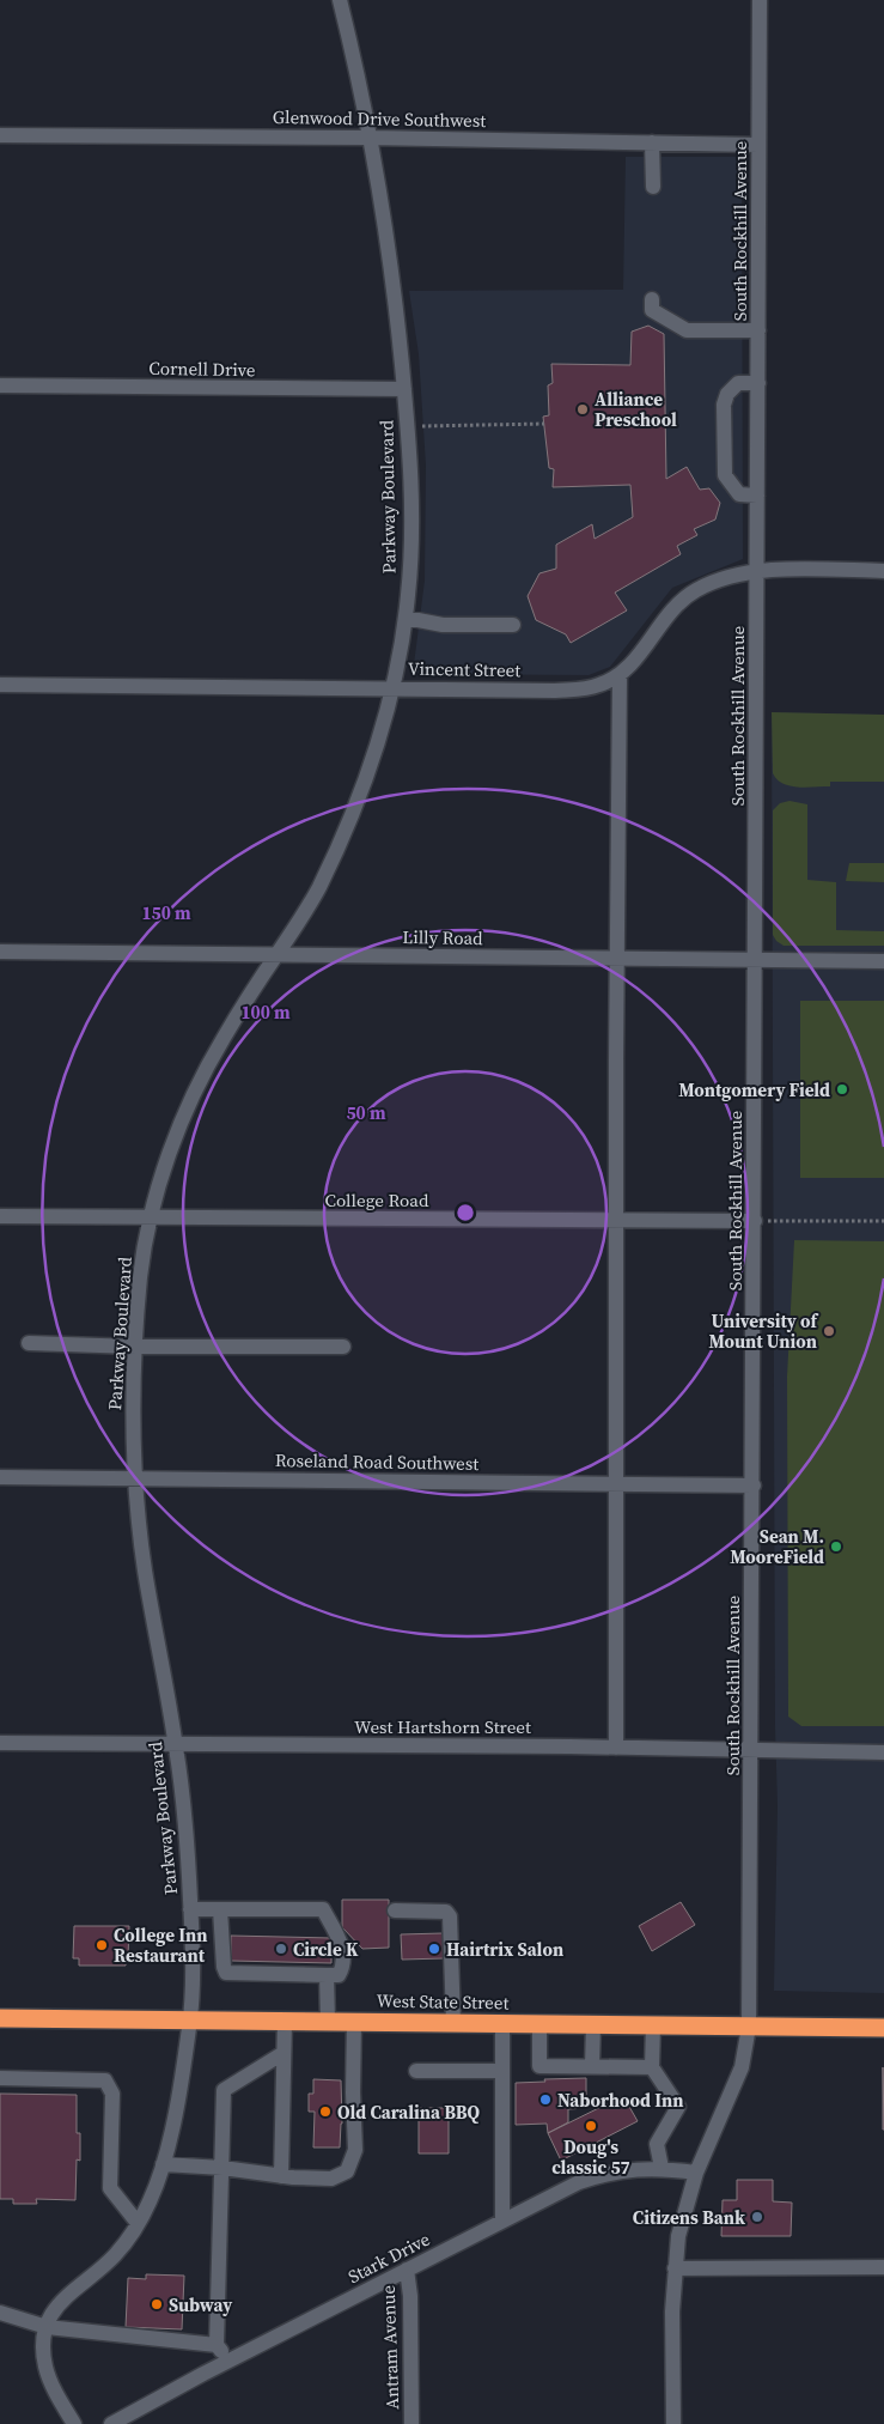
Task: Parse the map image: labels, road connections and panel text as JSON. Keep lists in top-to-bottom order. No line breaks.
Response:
{"streets":{"highway":["West State Street"],"street":["Glenwood Drive Southwest","South Rockhill Avenue","Cornell Drive","Parkway Boulevard","Vincent Street","Lilly Road","College Road","Roseland Road Southwest","West Hartshorn Street","Stark Drive","Antram Avenue"]},"crossings":[["Glenwood Drive Southwest","South Rockhill Avenue"],["Glenwood Drive Southwest","Parkway Boulevard"],["South Rockhill Avenue","Vincent Street"],["South Rockhill Avenue","Lilly Road"],["South Rockhill Avenue","College Road"],["South Rockhill Avenue","Roseland Road Southwest"],["South Rockhill Avenue","West Hartshorn Street"],["South Rockhill Avenue","West State Street"],["South Rockhill Avenue","Stark Drive"],["Cornell Drive","Parkway Boulevard"],["Parkway Boulevard","Vincent Street"],["Parkway Boulevard","Lilly Road"],["Parkway Boulevard","College Road"],["Parkway Boulevard","Roseland Road Southwest"],["Parkway Boulevard","West Hartshorn Street"],["Parkway Boulevard","West State Street"],["Stark Drive","Antram Avenue"]],"places":["Alliance Preschool","Montgomery Field","University of Mount Union","Sean M. MooreField","College Inn Restaurant","Circle K","Hairtrix Salon","Naborhood Inn","Old Caralina BBQ","Doug's classic 57","Citizens Bank","Subway"],"rings":["150 m","100 m","50 m"]}
